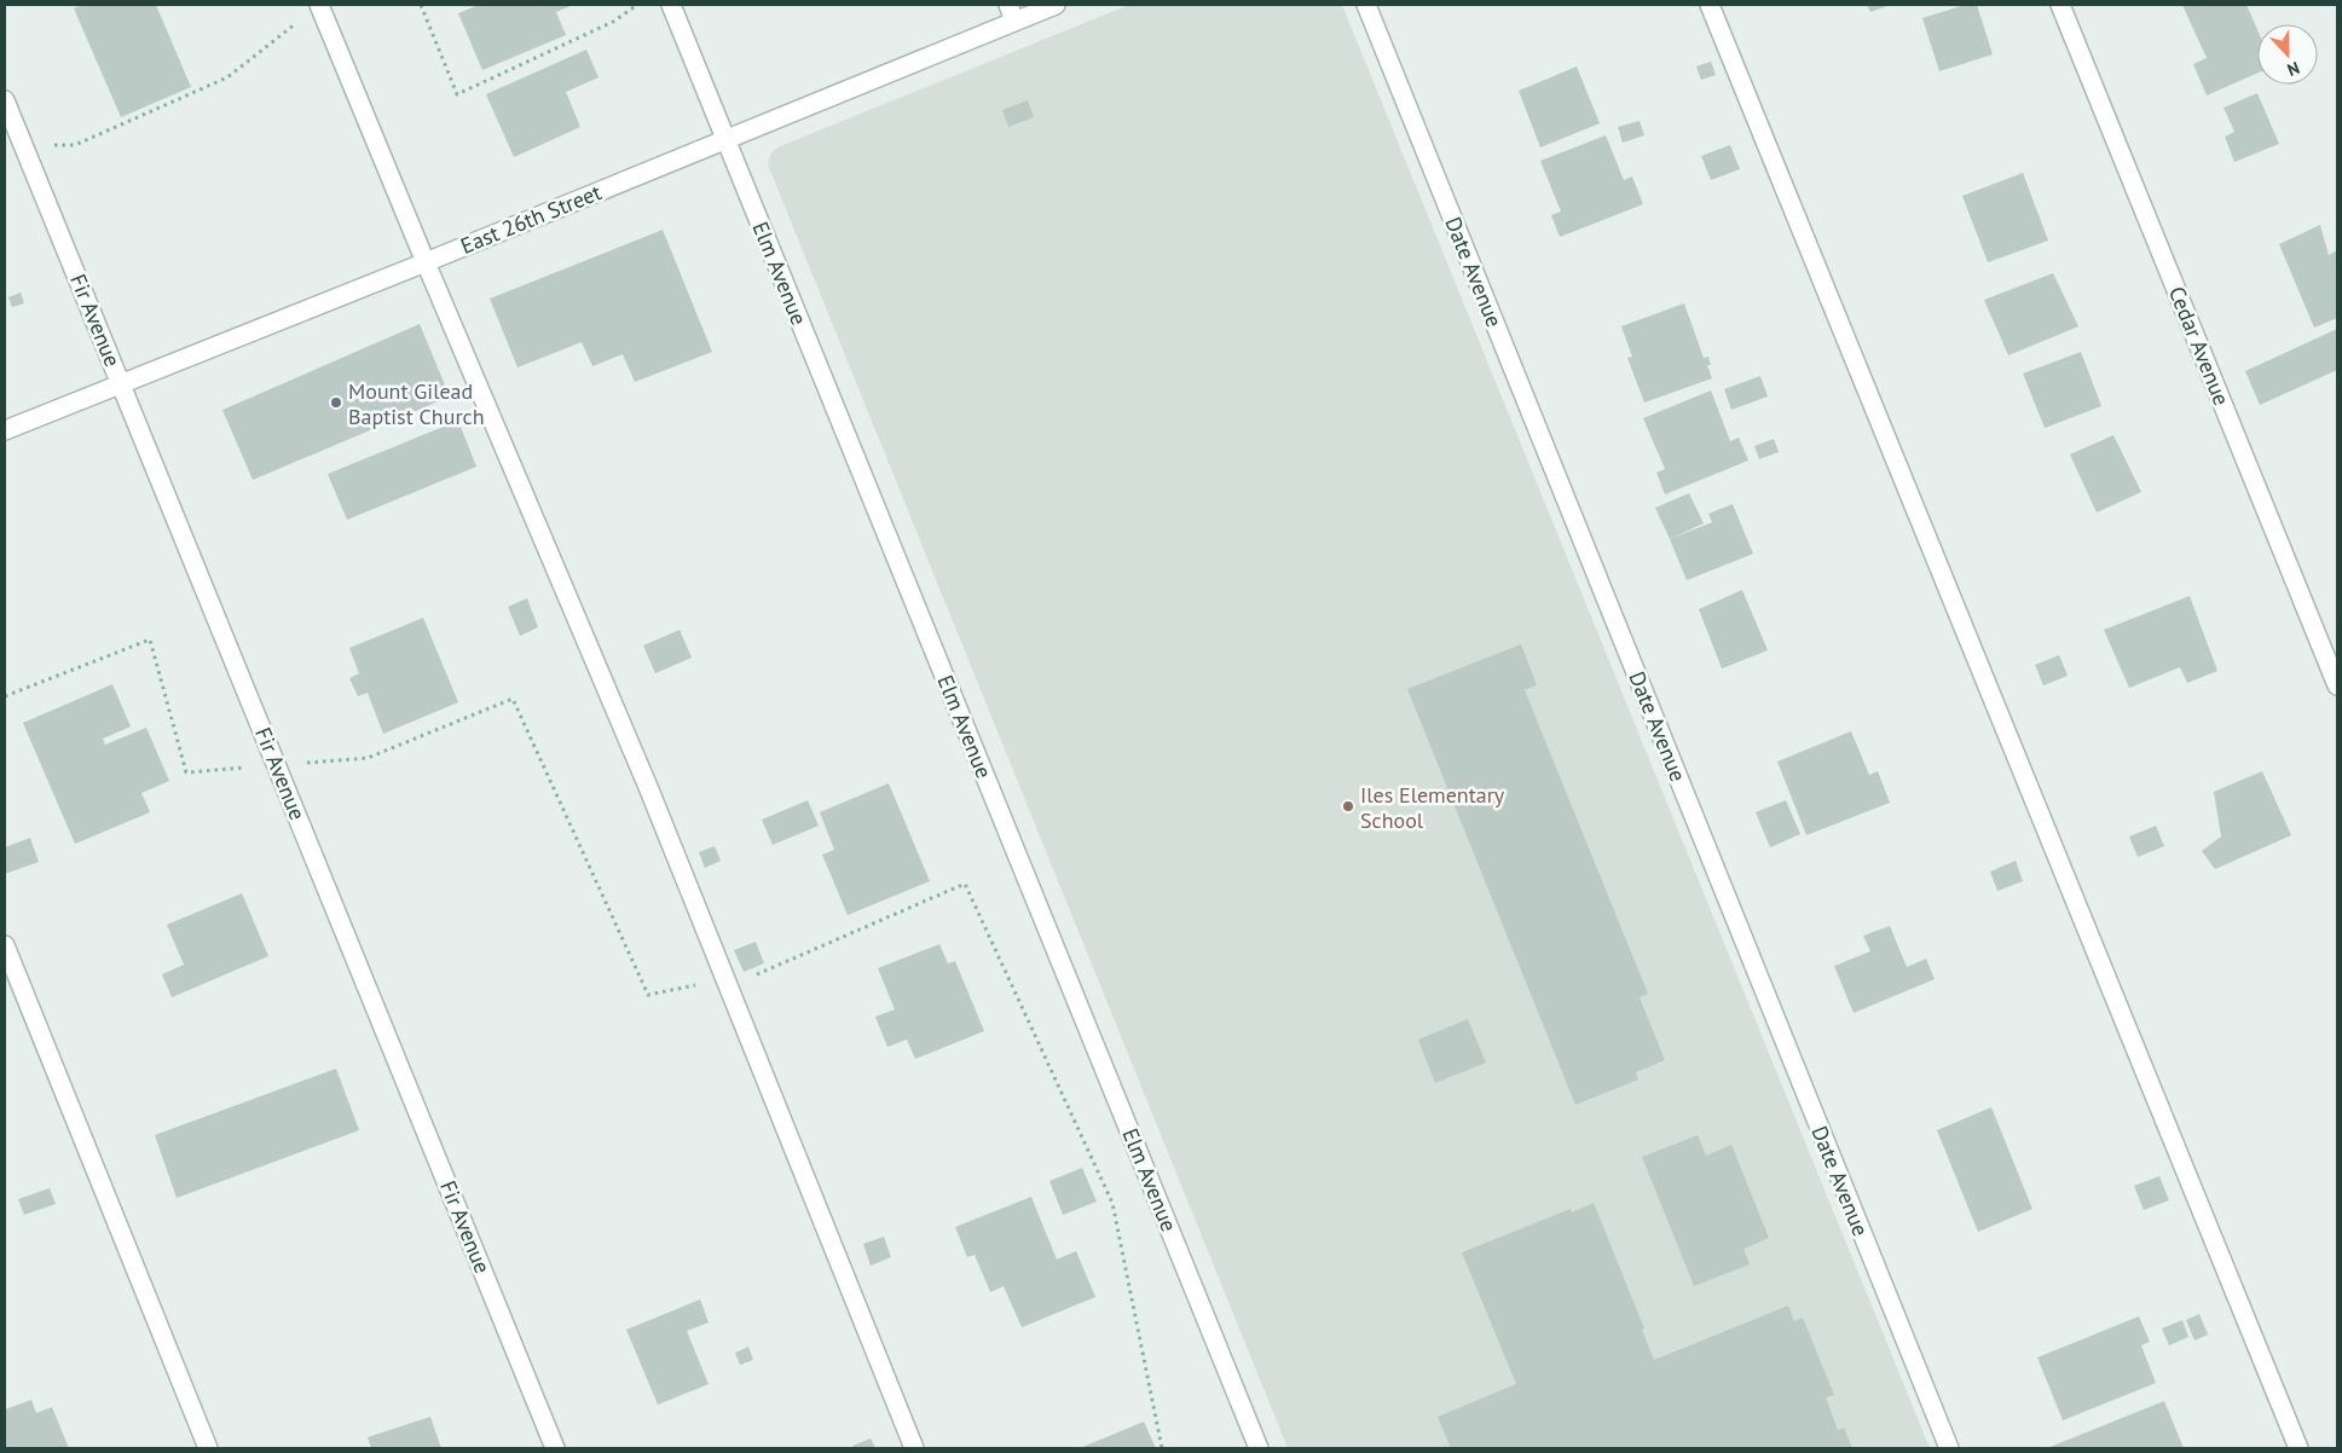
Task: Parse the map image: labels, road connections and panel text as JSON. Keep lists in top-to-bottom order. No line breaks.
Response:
{"streets":{"street":["East 26th Street","Date Avenue","Elm Avenue","Fir Avenue","Cedar Avenue"]},"crossings":[["East 26th Street","Elm Avenue"],["East 26th Street","Fir Avenue"]],"places":["Mount Gilead Baptist Church","Iles Elementary School"],"north":"bottom"}
